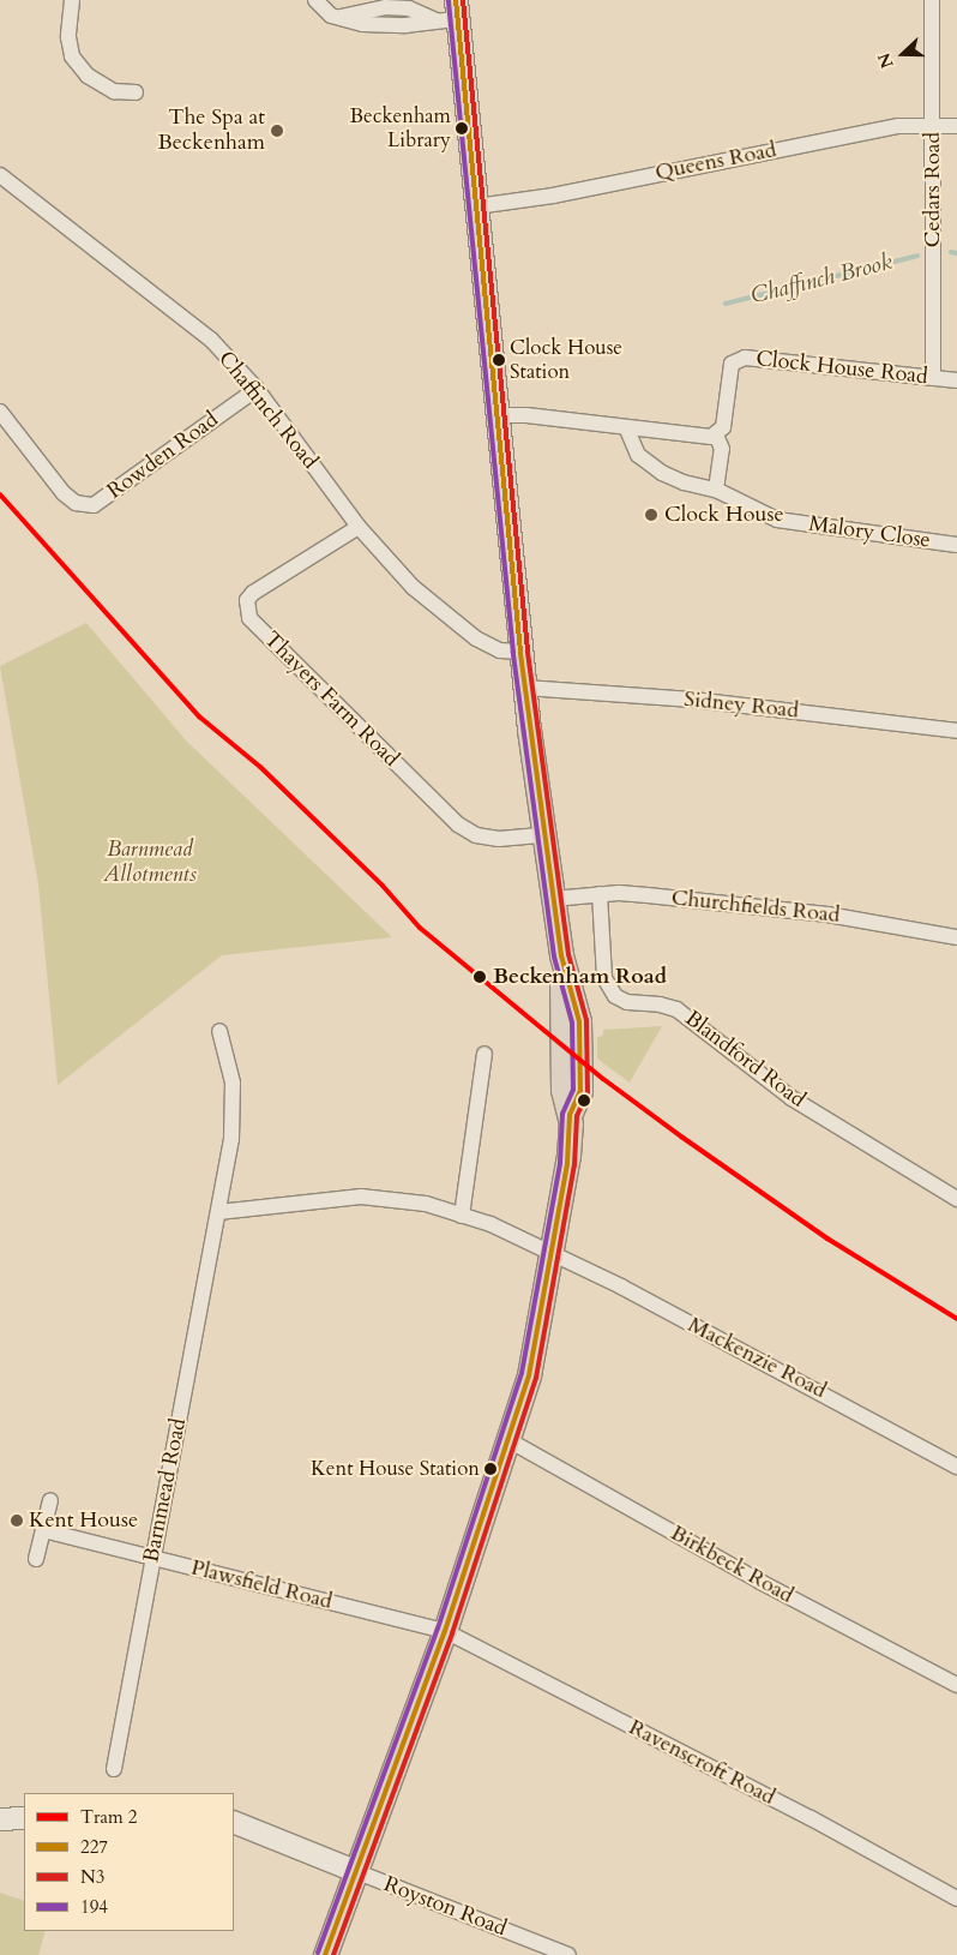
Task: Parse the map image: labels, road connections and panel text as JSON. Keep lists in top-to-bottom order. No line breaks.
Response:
{"streets":{"street":["Queens Road","Cedars Road","Clock House Road","Chaffinch Road","Rowden Road","Malory Close","Thayers Farm Road","Sidney Road","Churchfields Road","Blandford Road","Mackenzie Road","Barnmead Road","Birkbeck Road","Plawsfield Road","Ravenscroft Road","Royston Road"]},"crossings":[["Queens Road","Cedars Road"],["Cedars Road","Clock House Road"],["Clock House Road","Malory Close"],["Chaffinch Road","Rowden Road"],["Chaffinch Road","Thayers Farm Road"],["Churchfields Road","Blandford Road"],["Barnmead Road","Plawsfield Road"],["Plawsfield Road","Ravenscroft Road"]],"water":["Chaffinch Brook"],"parks":["Barnmead Allotments"],"places":["Beckenham Library","The Spa at Beckenham","Clock House Station","Clock House","Beckenham Road","Kent House Station","Kent House"],"lines":["transit line 227","transit line N3","transit line 194","tram line 2"],"legend":["Tram 2","227","N3","194"],"north":"left"}
